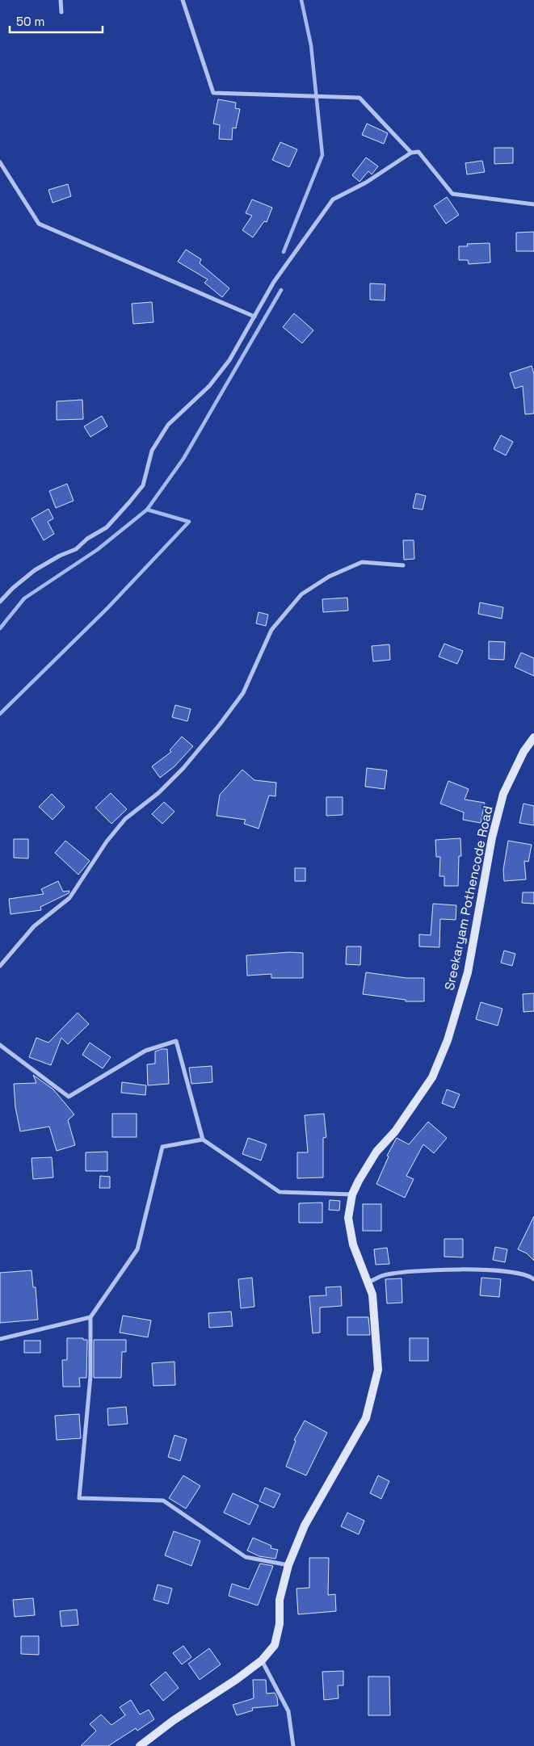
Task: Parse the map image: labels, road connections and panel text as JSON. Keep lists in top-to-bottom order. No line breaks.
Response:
{"streets":{"main road":["Sreekaryam Pothencode Road"]},"scale_bar":"50 m"}
